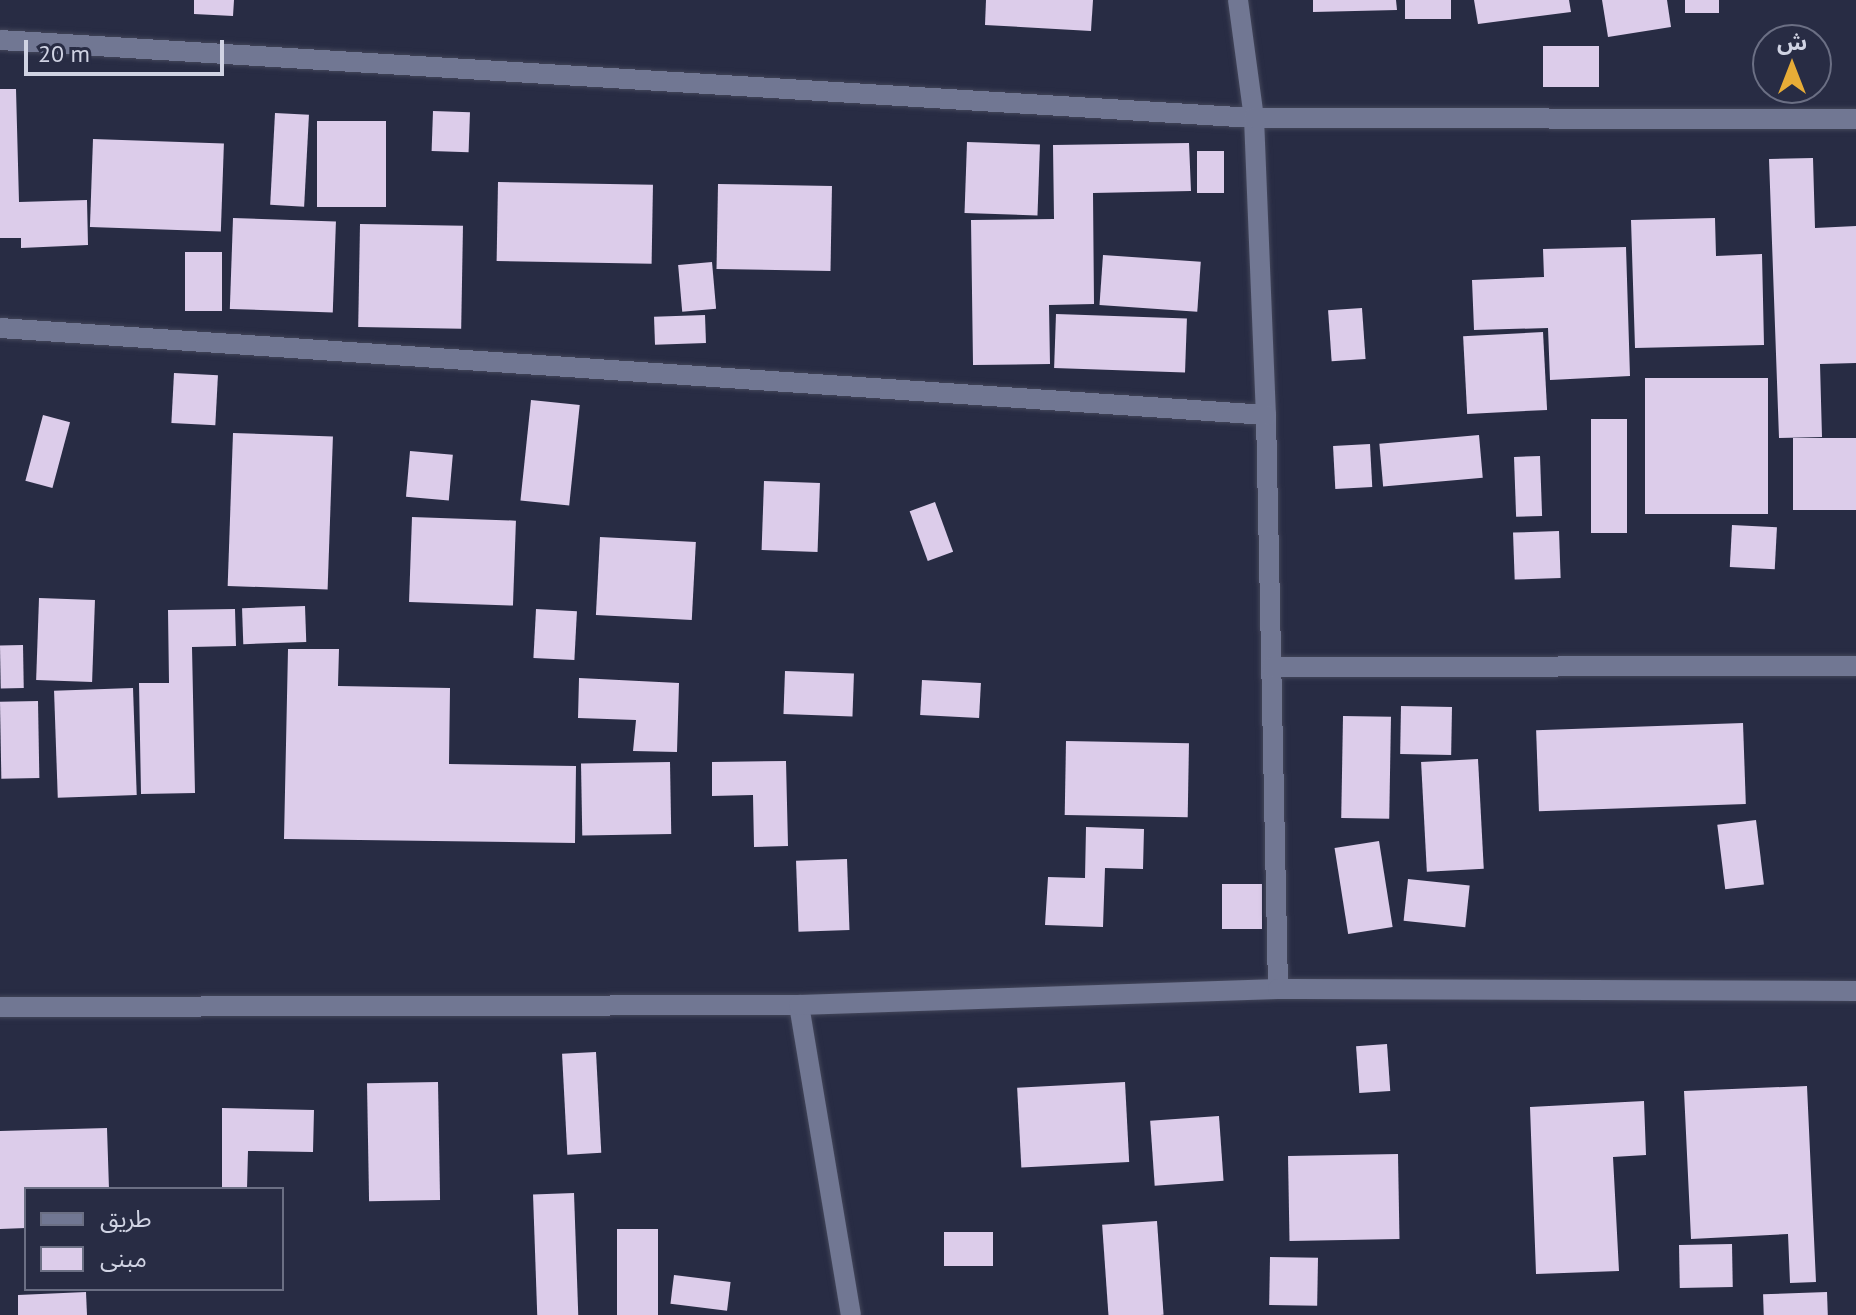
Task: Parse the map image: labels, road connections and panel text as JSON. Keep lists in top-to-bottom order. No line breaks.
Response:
{"legend":["طريق","مبنى"],"scale_bar":"20 m","north":"top"}
